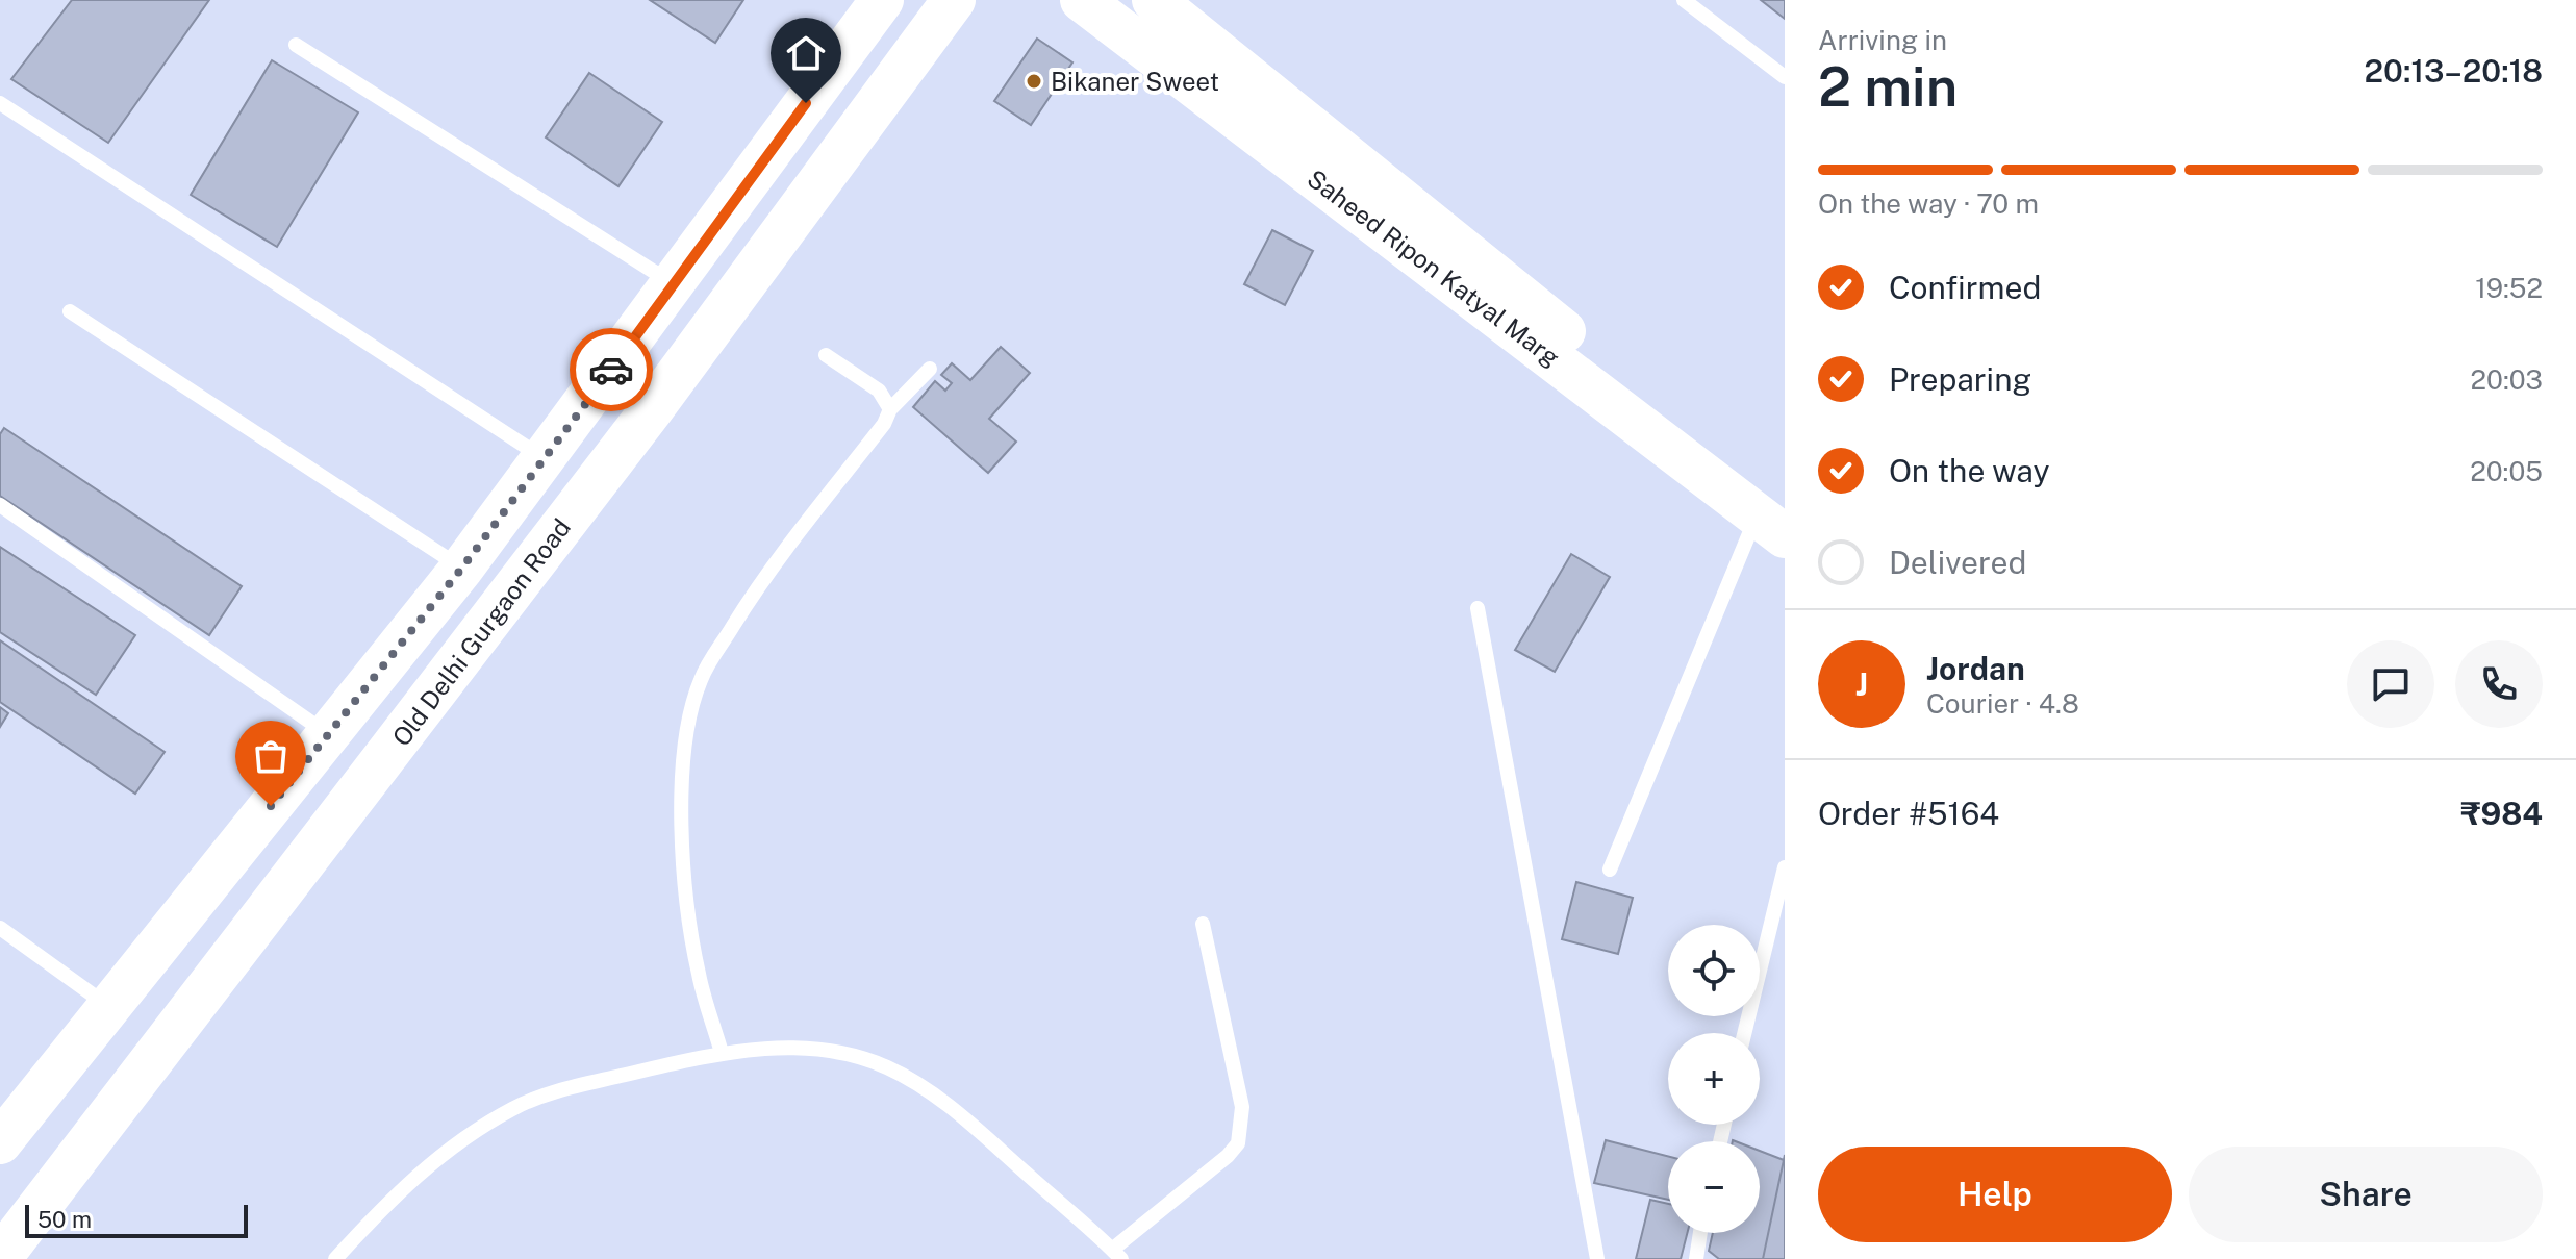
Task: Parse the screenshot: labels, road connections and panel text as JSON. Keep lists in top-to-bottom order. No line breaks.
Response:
{"streets":{"main road":["Saheed Ripon Katyal Marg","Old Delhi Gurgaon Road"]},"places":["Bikaner Sweet"],"scale_bar":"50 m","page":{"heading":["2 min","Arriving in","20:13–20:18"],"panel":["Jordan","Courier · 4.8","Order #5164","₹984"],"bar":"On the way · 70 m","list":[["Confirmed","19:52"],["Preparing","20:03"],["On the way","20:05"],"Delivered"],"round":"J","map_buttons":["+","−"],"buttons":["Help","Share"],"scale":"50 m"}}
